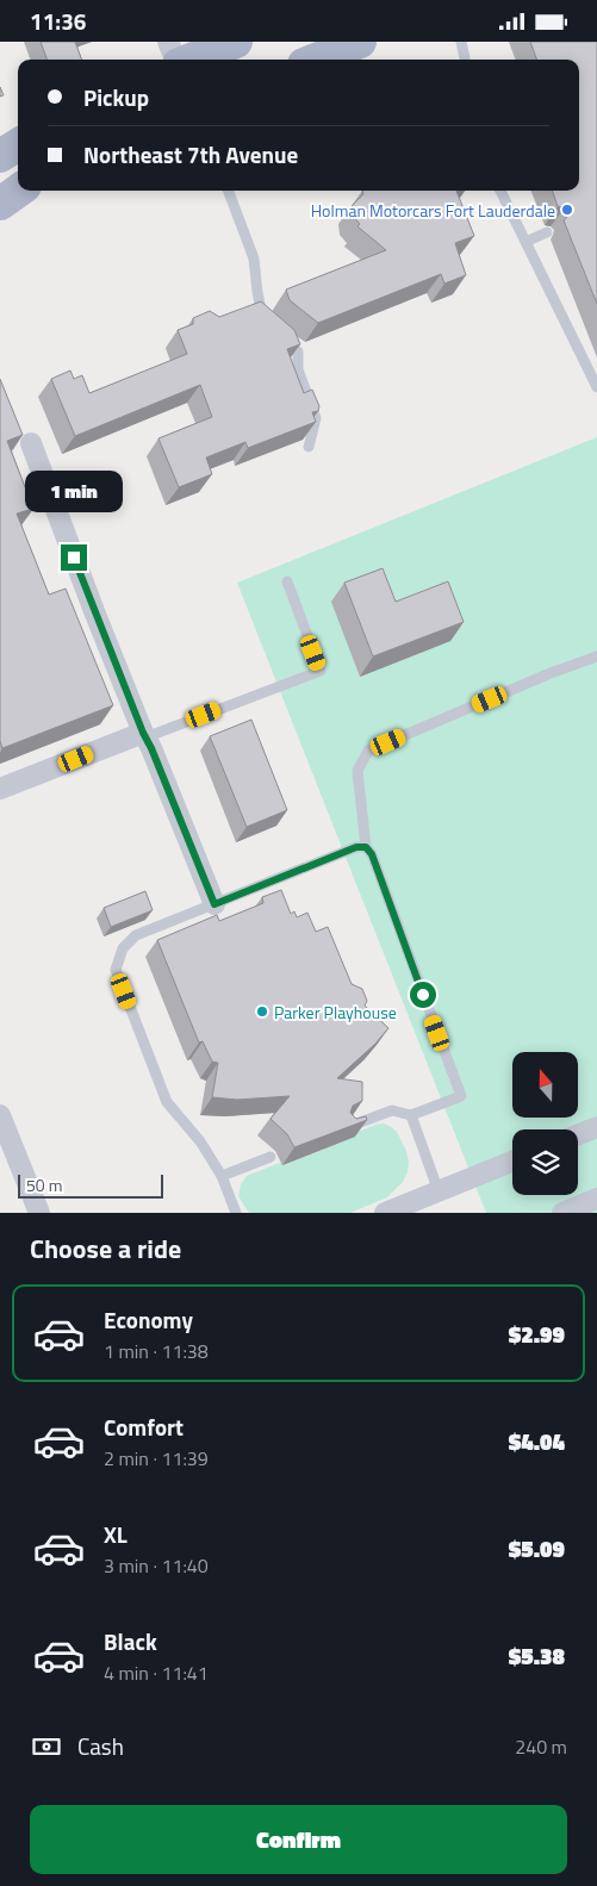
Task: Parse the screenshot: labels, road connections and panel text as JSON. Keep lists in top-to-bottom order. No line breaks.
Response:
{"places":["Holman Motorcars Fort Lauderdale","Parker Playhouse"],"scale_bar":"50 m","north":"top","page":{"status":"11:36","banner":["Pickup","Northeast 7th Avenue"],"bubble":"1 min","scale":"50 m","heading":"Choose a ride","list":[{"name":"Economy","note":"1 min · 11:38","value":"$2.99"},{"name":"Comfort","note":"2 min · 11:39","value":"$4.04"},{"name":"XL","note":"3 min · 11:40","value":"$5.09"},{"name":"Black","note":"4 min · 11:41","value":"$5.38"}],"pay":["Cash","240 m"],"buttons":"Confirm"}}
